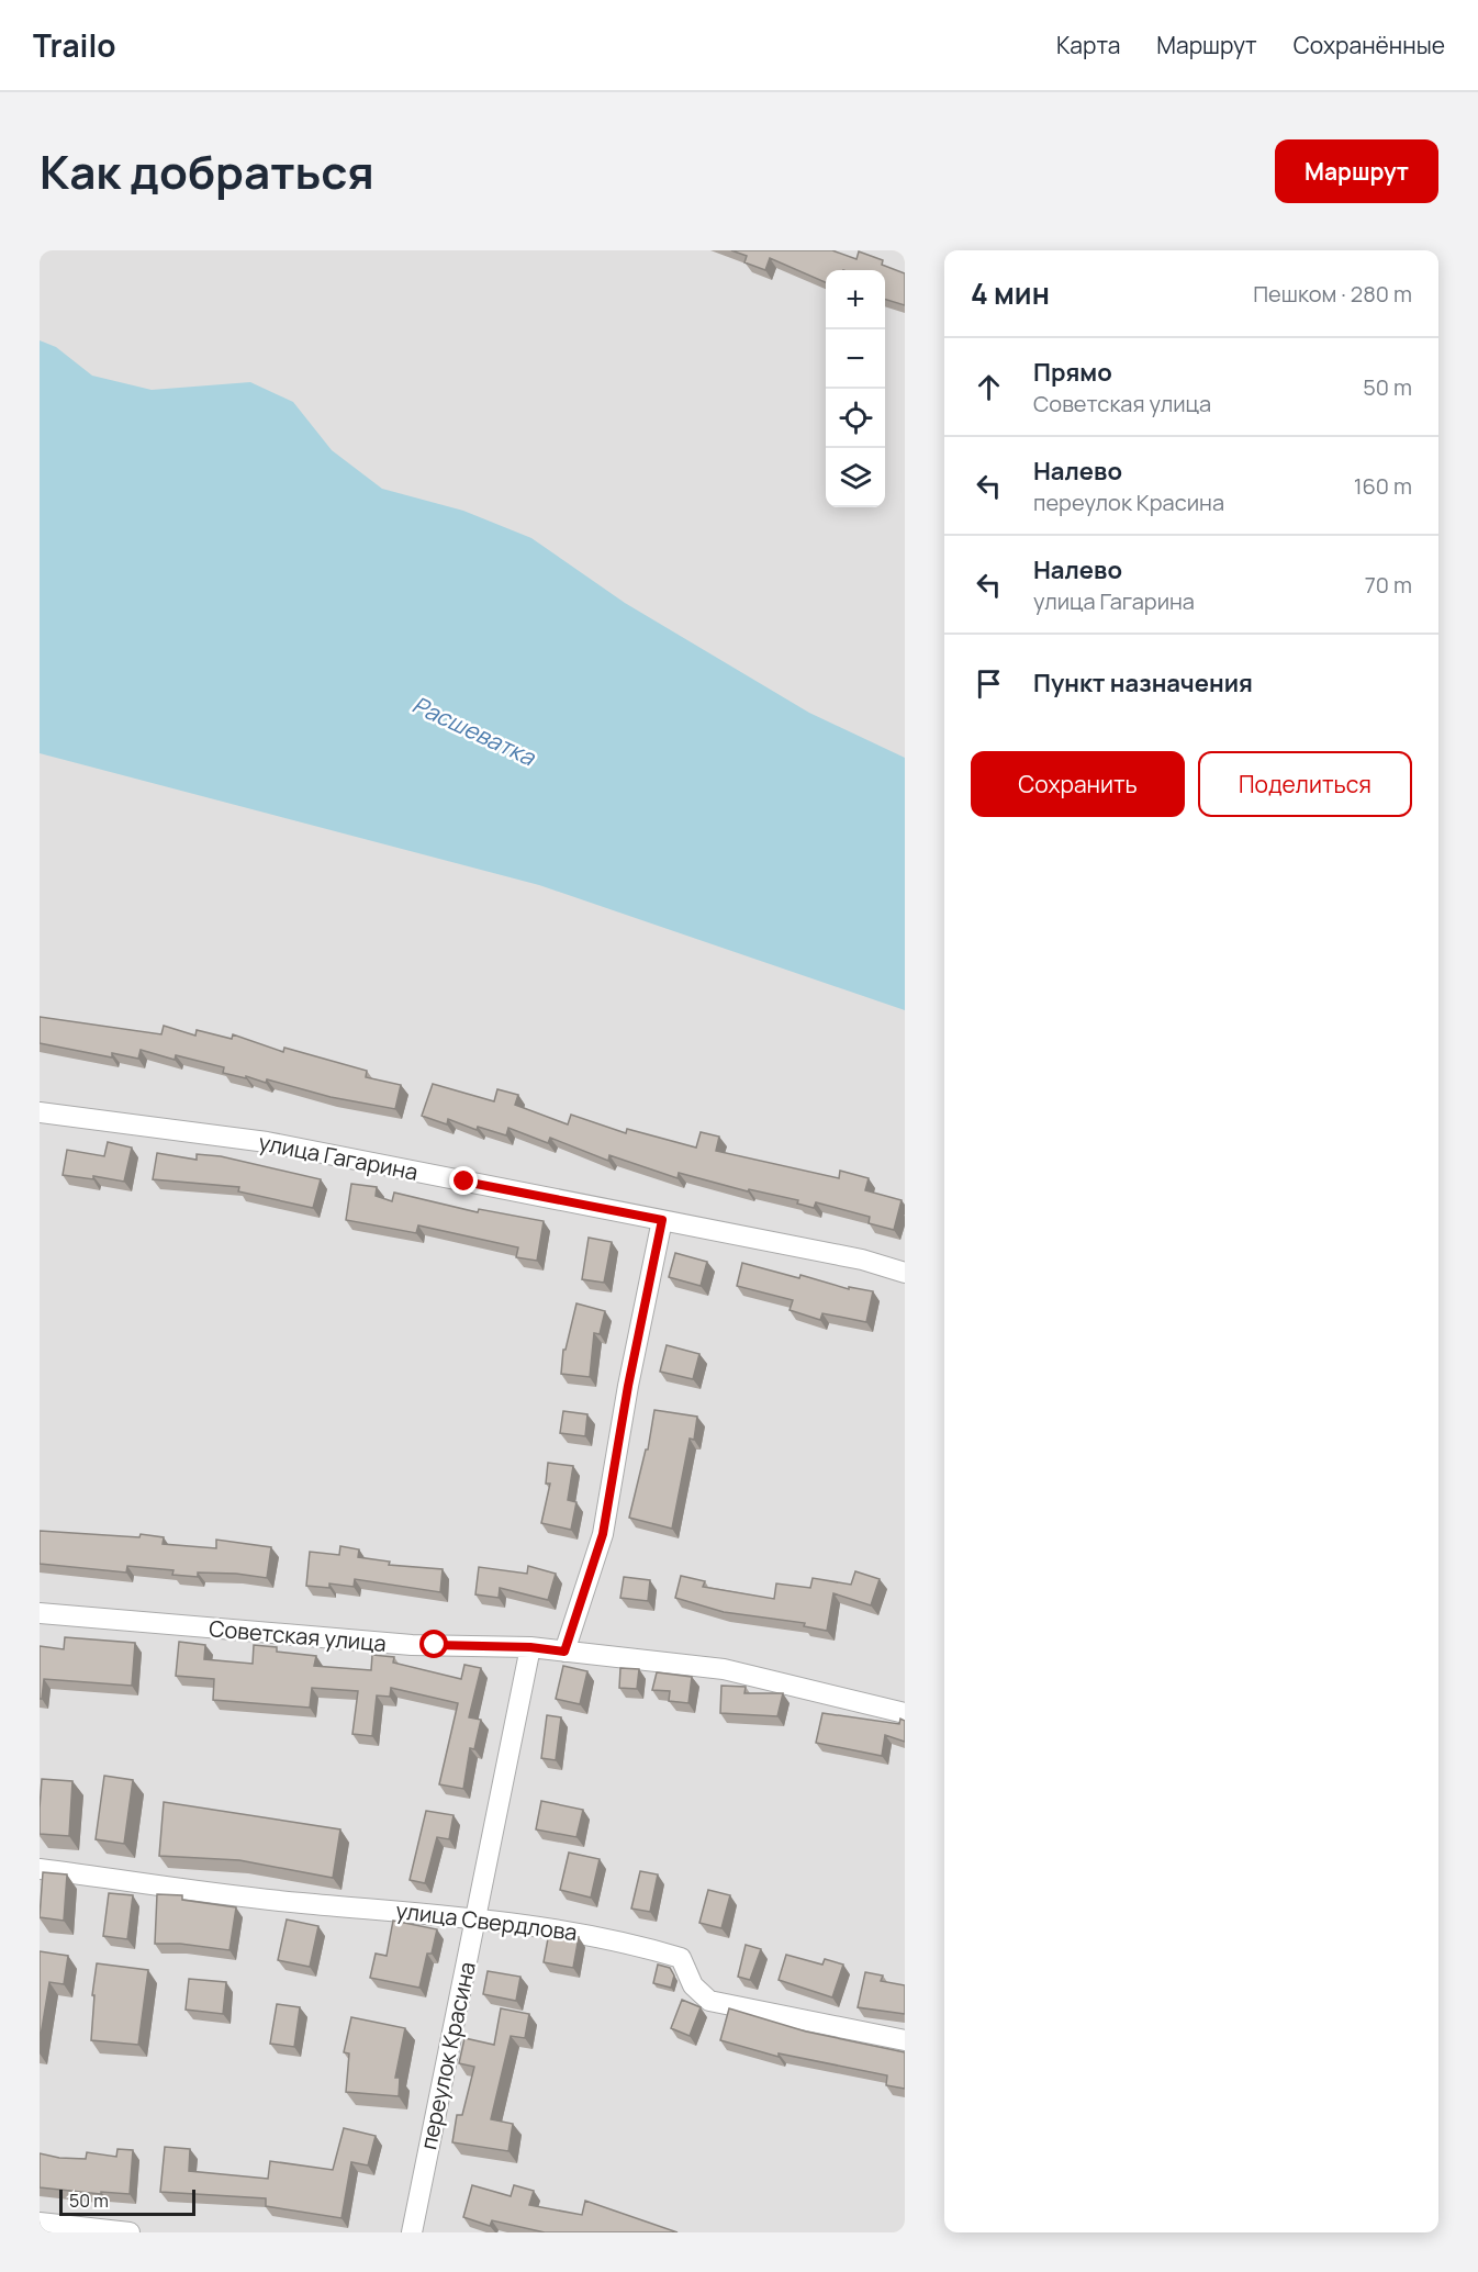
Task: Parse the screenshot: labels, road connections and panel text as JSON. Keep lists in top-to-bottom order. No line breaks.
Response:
{"streets":{"street":["улица Гагарина","Советская улица","улица Свердлова","переулок Красина"]},"crossings":[["Советская улица","переулок Красина"],["улица Свердлова","переулок Красина"]],"water":["Расшеватка"],"scale_bar":"50 m","page":{"header":"Trailo","nav":["Карта","Маршрут","Сохранённые"],"title":"Как добраться","buttons":["Маршрут",["Сохранить","Поделиться"]],"heading":["4 мин","Пешком · 280 m"],"map_buttons":["+","−"],"list":[["Прямо","Советская улица","50 m"],["Налево","переулок Красина","160 m"],["Налево","улица Гагарина","70 m"],"Пункт назначения"],"scale":"50 m"}}
